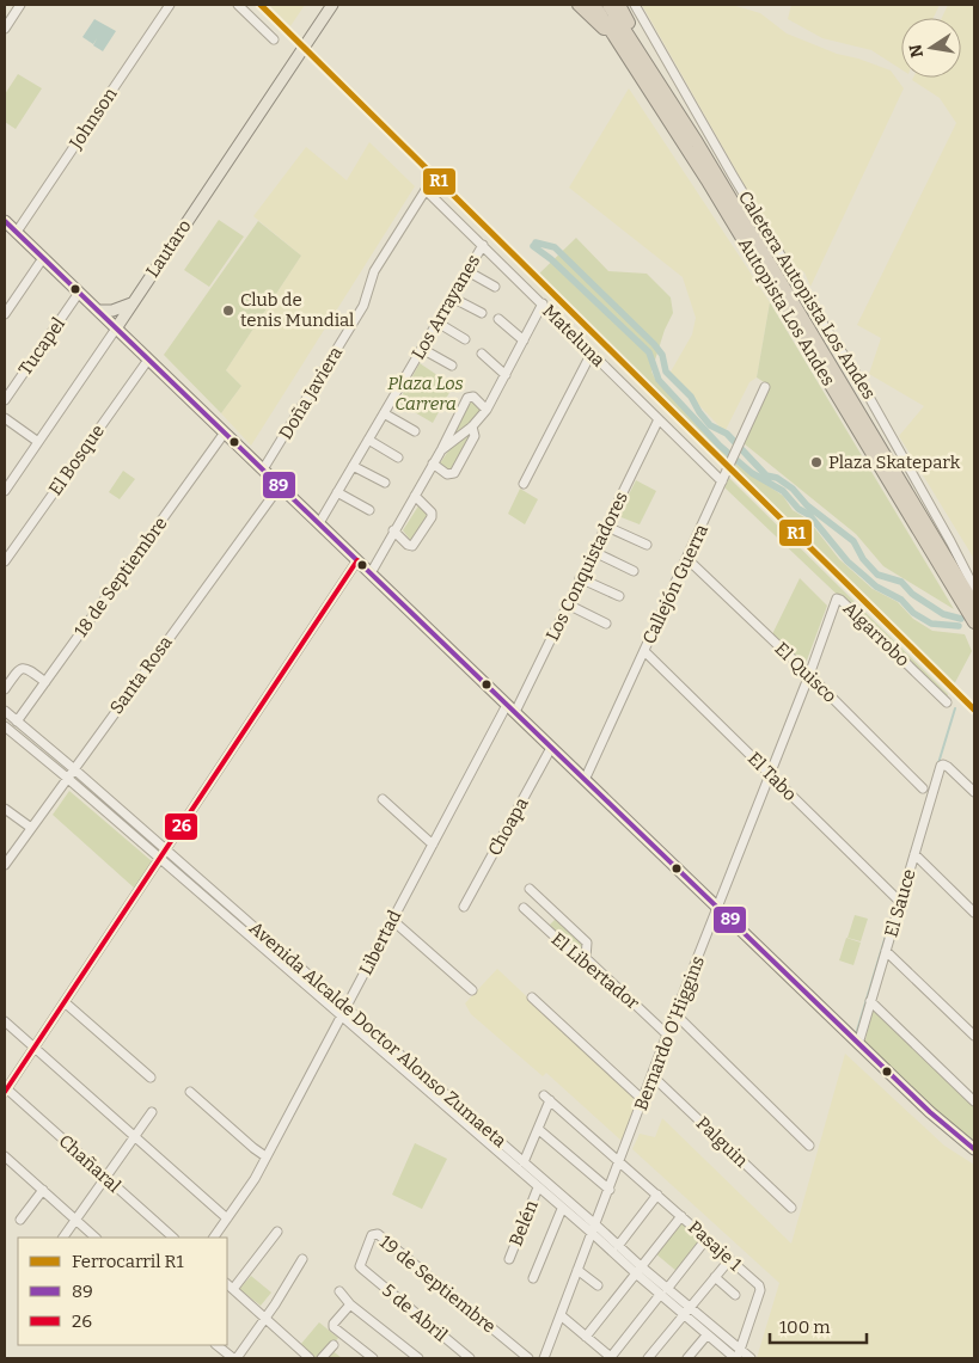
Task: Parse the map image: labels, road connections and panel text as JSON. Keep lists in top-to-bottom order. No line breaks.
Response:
{"streets":{"highway":["Autopista Los Andes"],"main road":["Lautaro"],"street":["Johnson","Caletera Autopista Los Andes","Los Arrayanes","Mateluna","Tucapel","Doña Javiera","El Bosque","Los Conquistadores","18 de Septiembre","Callejón Guerra","Algarrobo","El Quisco","Santa Rosa","El Tabo","Choapa","El Sauce","Libertad","El Libertador","Bernardo O'Higgins","Avenida Alcalde Doctor Alonso Zumaeta","Palguin","Chañaral","Belén","Pasaje 1","19 de Septiembre","5 de Abril"]},"crossings":[["Los Arrayanes","Mateluna"],["Mateluna","Doña Javiera"],["Mateluna","Los Conquistadores"],["Mateluna","Callejón Guerra"],["Los Conquistadores","Libertad"],["18 de Septiembre","Avenida Alcalde Doctor Alonso Zumaeta"],["Callejón Guerra","El Quisco"],["Callejón Guerra","El Tabo"],["Algarrobo","El Quisco"],["Algarrobo","Bernardo O'Higgins"],["El Quisco","Bernardo O'Higgins"],["Santa Rosa","Avenida Alcalde Doctor Alonso Zumaeta"],["El Tabo","El Sauce"],["El Tabo","Bernardo O'Higgins"],["Libertad","Avenida Alcalde Doctor Alonso Zumaeta"],["El Libertador","Bernardo O'Higgins"],["Bernardo O'Higgins","Avenida Alcalde Doctor Alonso Zumaeta"],["Bernardo O'Higgins","Palguin"],["Bernardo O'Higgins","Pasaje 1"],["Avenida Alcalde Doctor Alonso Zumaeta","Belén"],["Avenida Alcalde Doctor Alonso Zumaeta","Pasaje 1"],["19 de Septiembre","5 de Abril"]],"parks":["Plaza Los Carrera"],"places":["Club de tenis Mundial","Plaza Skatepark"],"lines":["rail line R1","transit line 89","transit line 26"],"legend":["Ferrocarril R1","89","26"],"scale_bar":"100 m","north":"left"}
